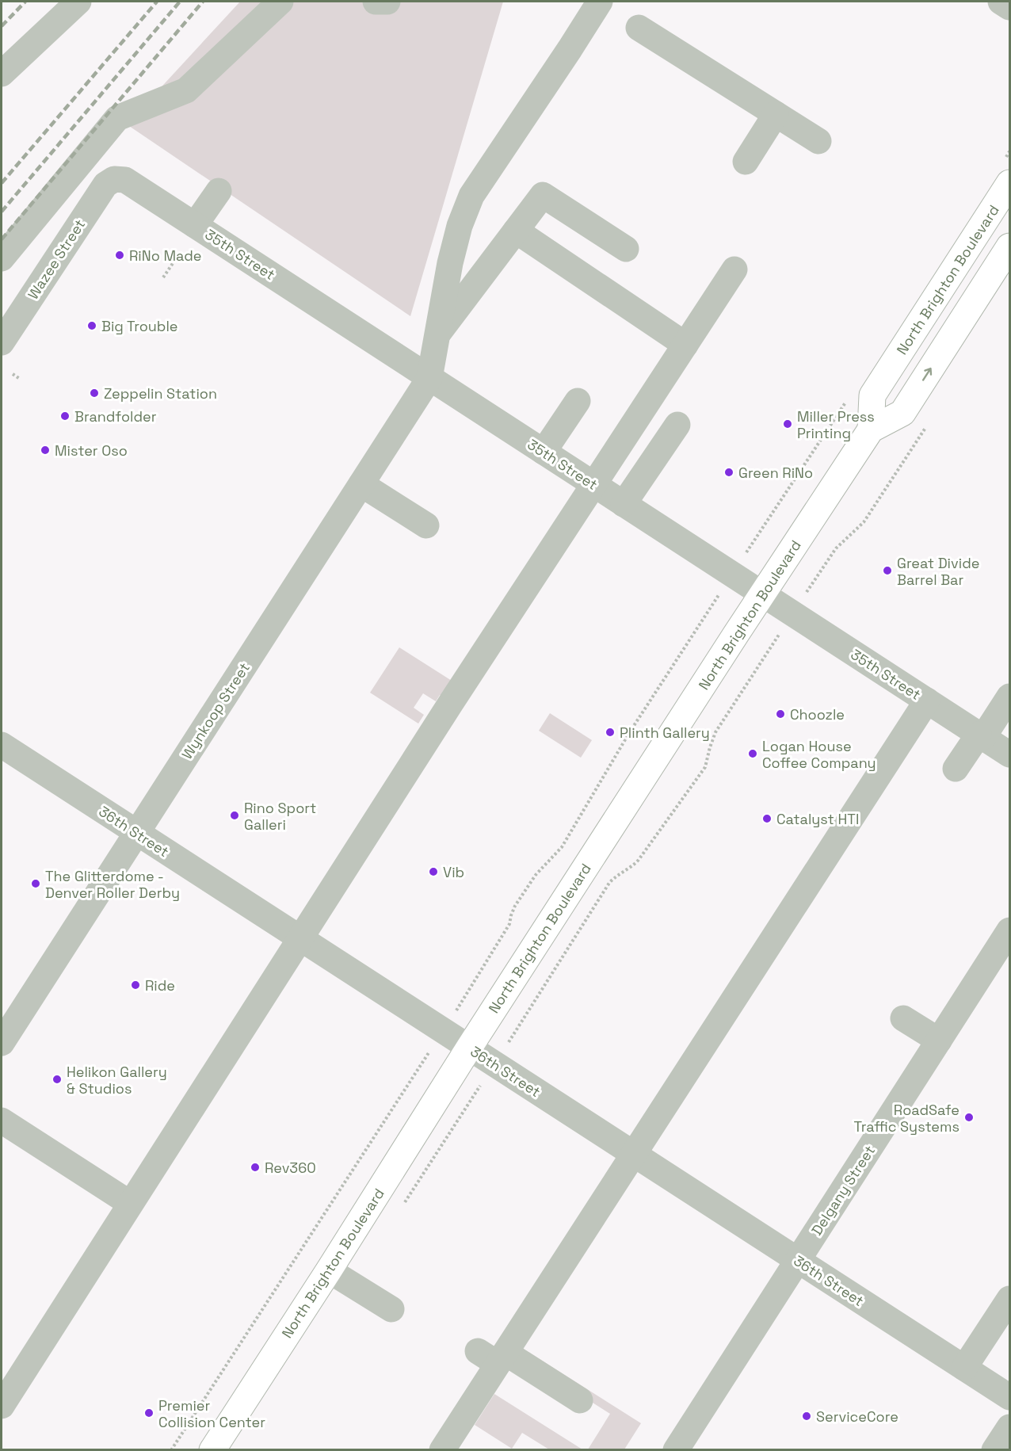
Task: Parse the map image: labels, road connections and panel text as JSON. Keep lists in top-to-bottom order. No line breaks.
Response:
{"streets":{"main road":["North Brighton Boulevard"],"street":["35th Street","Wazee Street","Wynkoop Street","36th Street","Delgany Street"]},"crossings":[["35th Street","Wazee Street"],["35th Street","North Brighton Boulevard"],["35th Street","Wynkoop Street"],["North Brighton Boulevard","36th Street"],["Wynkoop Street","36th Street"],["36th Street","Delgany Street"]],"places":["RiNo Made","Big Trouble","Zeppelin Station","Brandfolder","Miller Press Printing","Mister Oso","Green RiNo","Great Divide Barrel Bar","Choozle","Plinth Gallery","Logan House Coffee Company","Rino Sport Galleri","Catalyst HTI","Vib","The Glitterdome - Denver Roller Derby","Ride","Helikon Gallery & Studios","RoadSafe Traffic Systems","Rev360","Premier Collision Center","ServiceCore"]}
